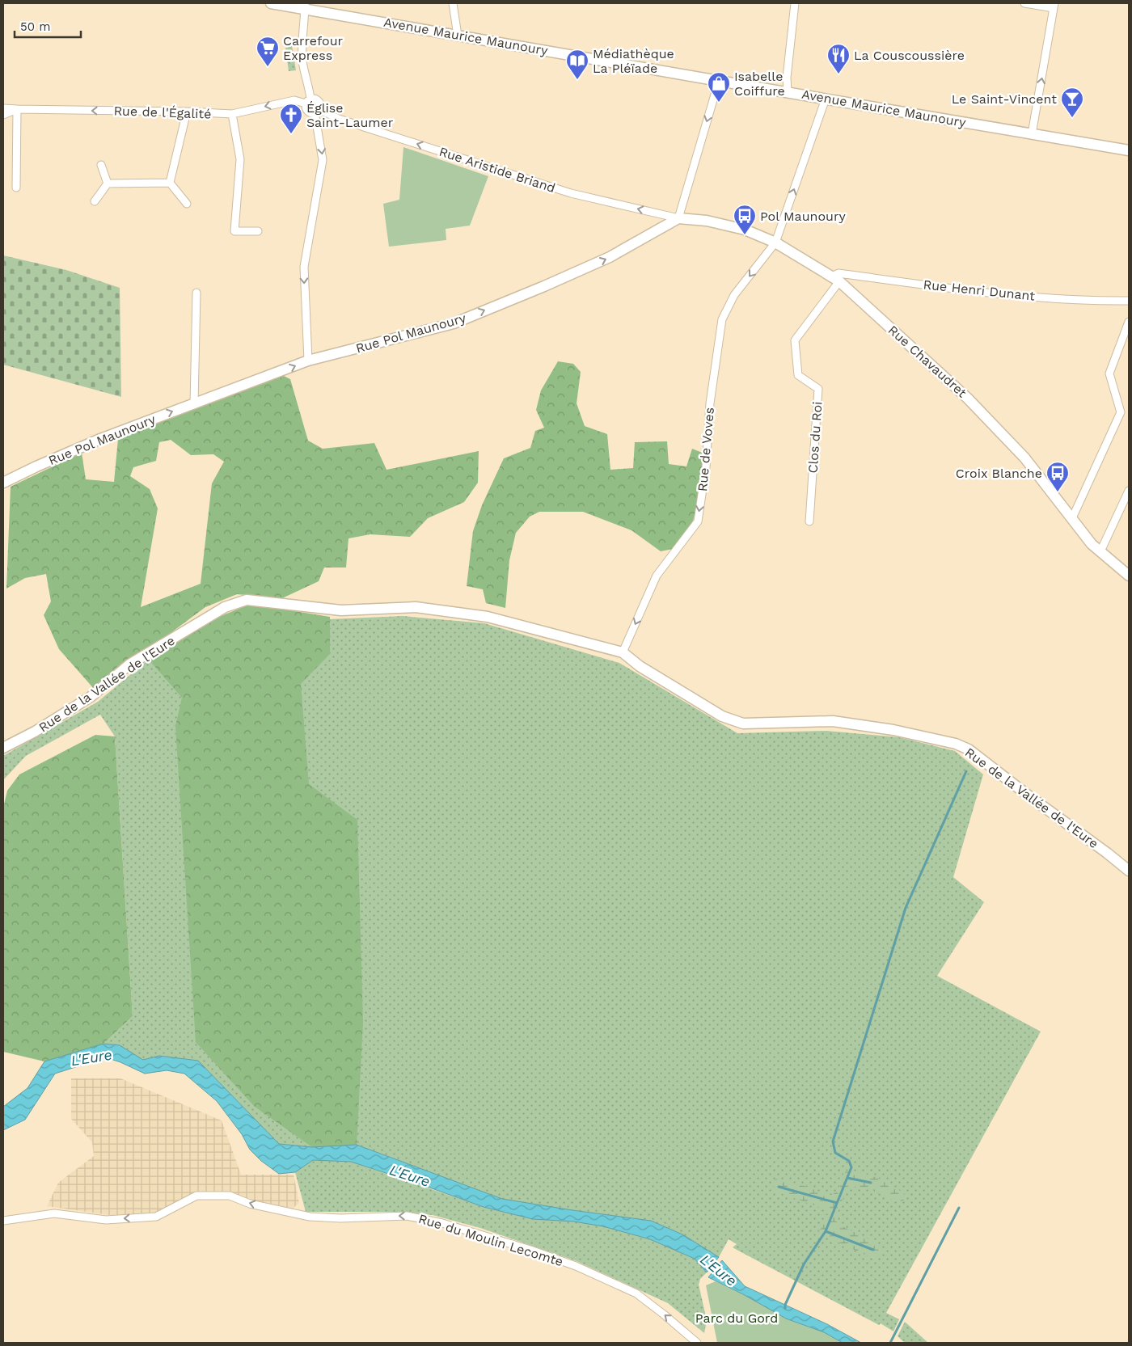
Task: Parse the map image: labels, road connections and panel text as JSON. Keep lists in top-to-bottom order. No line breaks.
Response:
{"streets":{"street":["Avenue Maurice Maunoury","Rue de l'Égalité","Rue Aristide Briand","Rue Henri Dunant","Rue Pol Maunoury","Rue Chavaudret","Clos du Roi","Rue de Voves","Rue de la Vallée de l'Eure","Rue du Moulin Lecomte"]},"crossings":[["Avenue Maurice Maunoury","Rue de Voves"],["Rue de l'Égalité","Rue Aristide Briand"],["Rue Aristide Briand","Rue Pol Maunoury"],["Rue Aristide Briand","Rue Chavaudret"],["Rue Henri Dunant","Rue Chavaudret"],["Rue Henri Dunant","Clos du Roi"],["Rue Pol Maunoury","Rue Chavaudret"],["Rue Chavaudret","Clos du Roi"],["Rue Chavaudret","Rue de Voves"],["Rue de Voves","Rue de la Vallée de l'Eure"]],"one_way":["Rue de l'Égalité","Rue Aristide Briand","Rue Pol Maunoury","Rue du Moulin Lecomte"],"water":["L'Eure"],"parks":["Parc du Gord"],"places":{"supermarket":["Carrefour Express"],"restaurant":["La Couscoussière"],"library":["Médiathèque La Pléïade"],"shop":["Isabelle Coiffure"],"bar":["Le Saint-Vincent"],"church":["Église Saint-Laumer"],"bus stop":["Pol Maunoury","Croix Blanche"]},"scale_bar":"50 m"}
